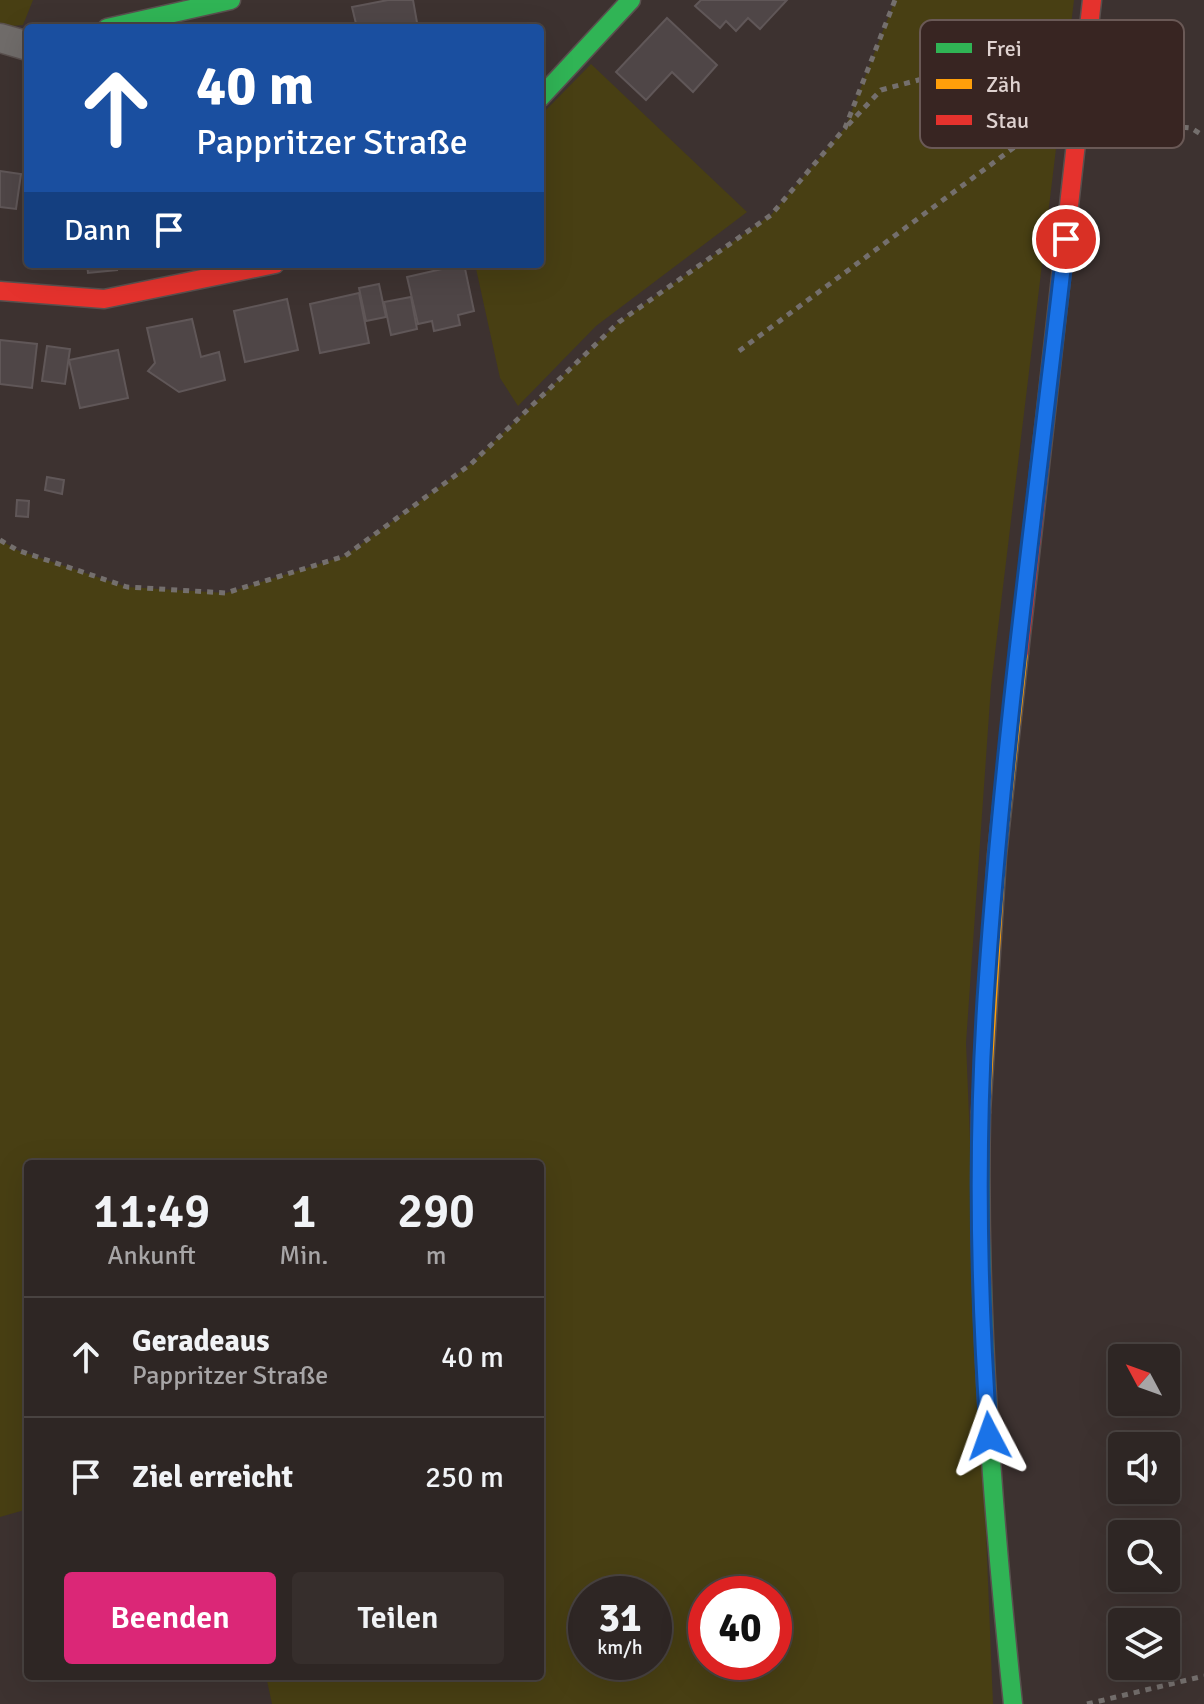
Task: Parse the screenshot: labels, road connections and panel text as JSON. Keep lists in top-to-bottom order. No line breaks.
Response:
{"legend":["Frei","Zäh","Stau"],"north":"top left","page":{"turn":["40 m","Pappritzer Straße"],"then":"Dann","eta":["11:49","Ankunft","1","Min.","290","m"],"list":[{"name":"Geradeaus","note":"Pappritzer Straße","value":"40 m"},{"name":"Ziel erreicht","value":"250 m"}],"buttons":["Beenden","Teilen"],"speed":"31 km/h","limit":"40"}}
